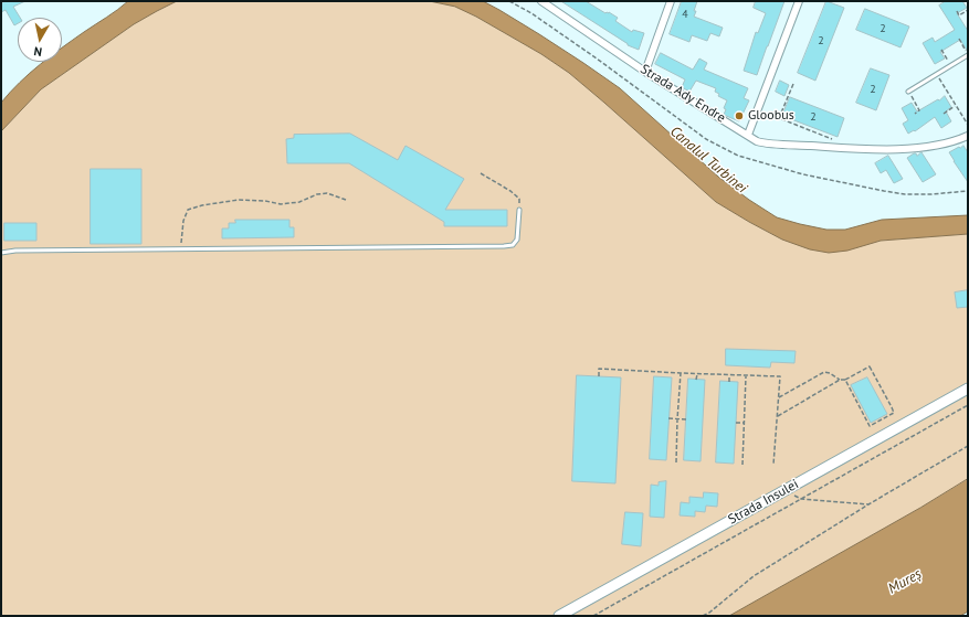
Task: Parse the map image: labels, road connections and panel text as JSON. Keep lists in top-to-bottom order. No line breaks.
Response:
{"streets":{"street":["Strada Ady Endre","Strada Insulei"]},"water":["Canalul Turbinei","Mureș"],"places":["Gloobus"],"house_numbers":["4","2","2","2","2"],"north":"bottom"}
